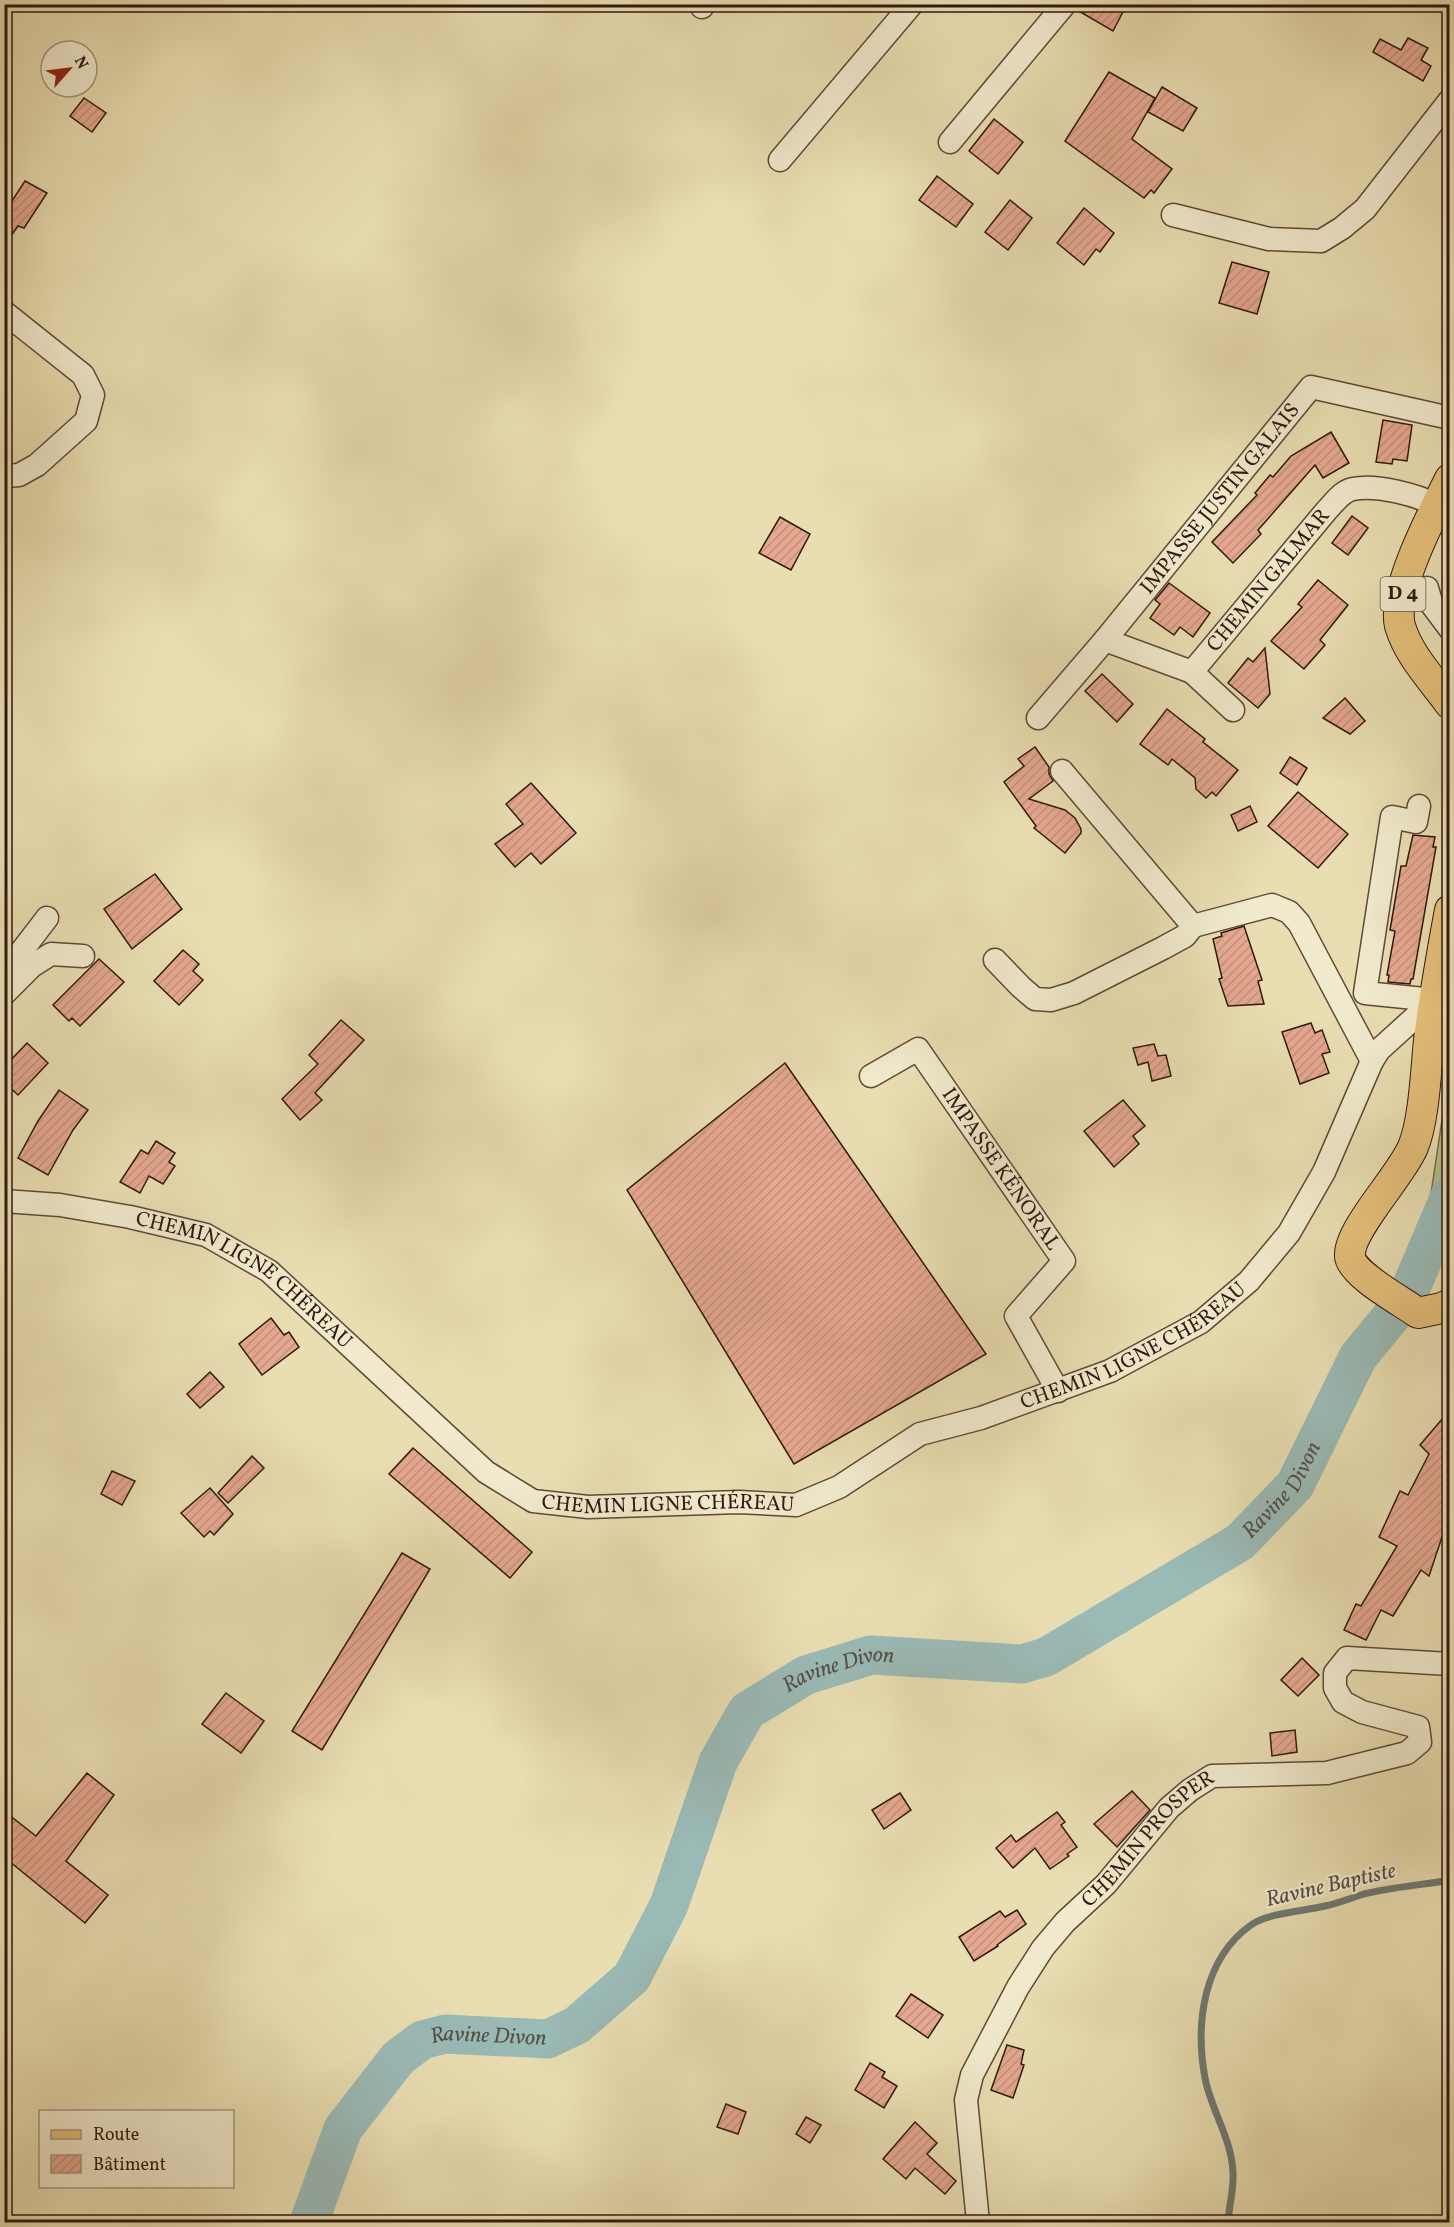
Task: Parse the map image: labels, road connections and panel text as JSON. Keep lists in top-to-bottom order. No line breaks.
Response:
{"streets":{"main road":["D 4"],"street":["IMPASSE JUSTIN GALAIS","CHEMIN GALMAR","IMPASSE KÉNORAL","CHEMIN LIGNE CHÉREAU","CHEMIN PROSPER"]},"crossings":[["IMPASSE JUSTIN GALAIS","CHEMIN GALMAR"],["CHEMIN GALMAR","D 4"],["IMPASSE KÉNORAL","CHEMIN LIGNE CHÉREAU"]],"water":["Ravine Divon","Ravine Baptiste"],"legend":["Route","Bâtiment"],"north":"top right"}
